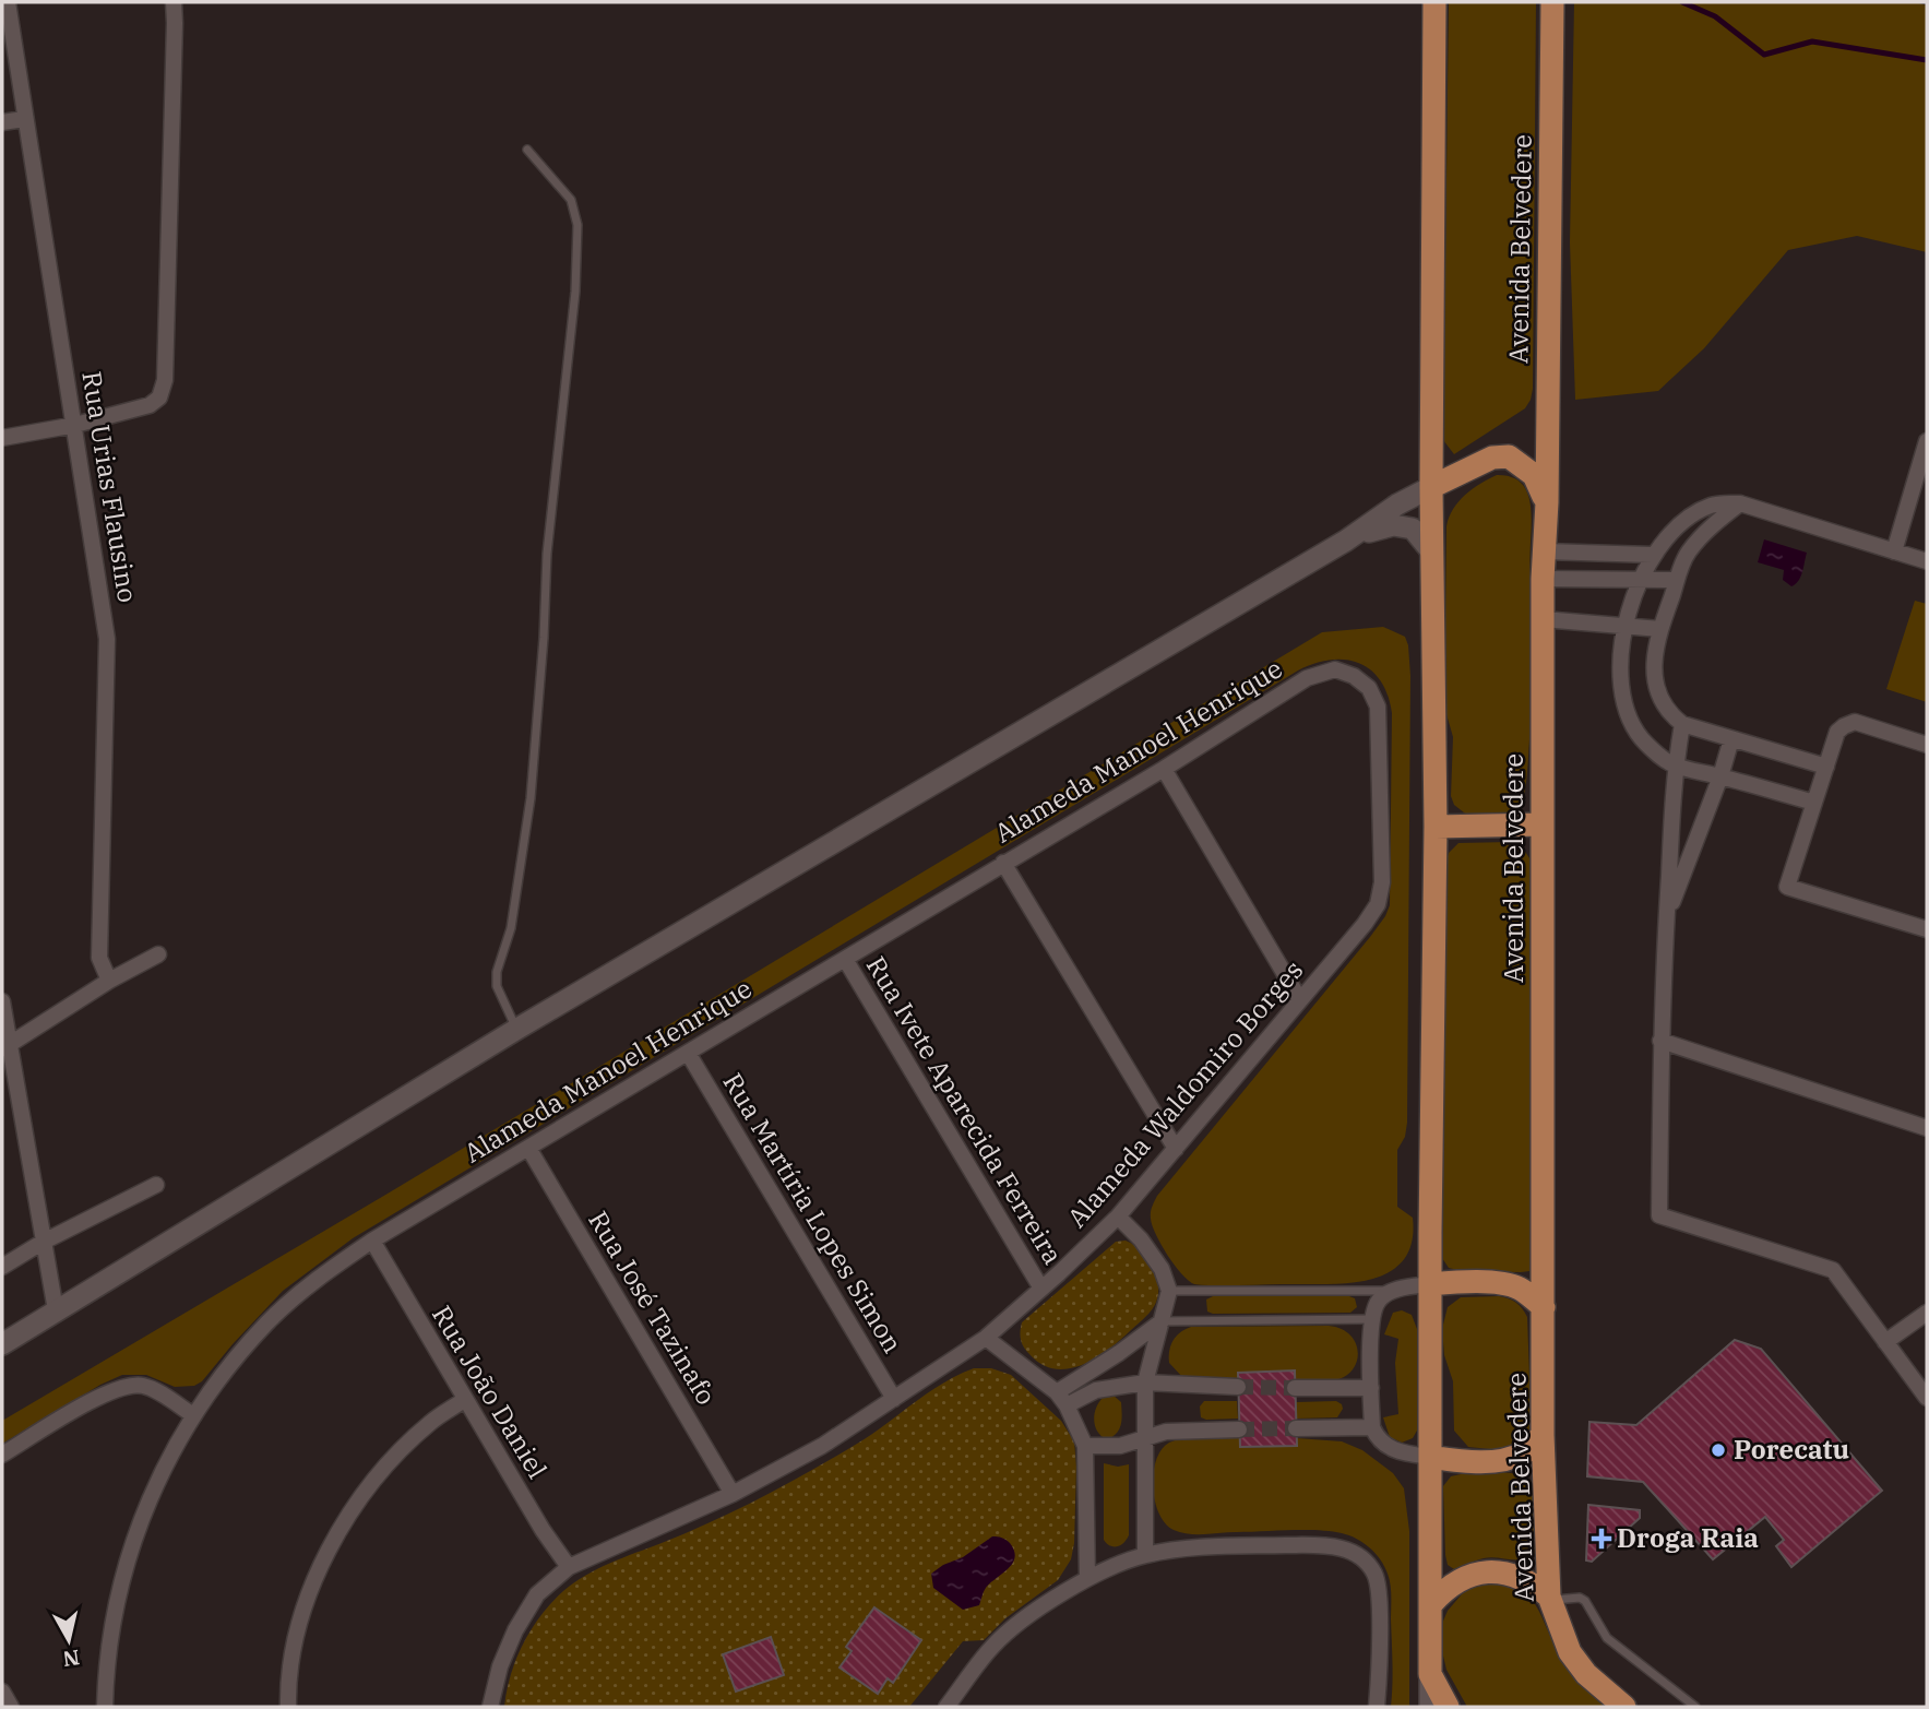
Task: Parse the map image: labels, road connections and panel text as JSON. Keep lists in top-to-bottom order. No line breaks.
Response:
{"streets":{"main road":["Avenida Belvedere"],"street":["Rua Urias Flausino","Alameda Manoel Henrique","Alameda Waldomiro Borges","Rua Ivete Aparecida Ferreira","Rua Martíria Lopes Simon","Rua José Tazinafo","Rua João Daniel"]},"crossings":[["Alameda Manoel Henrique","Alameda Waldomiro Borges"],["Alameda Manoel Henrique","Rua Ivete Aparecida Ferreira"],["Alameda Manoel Henrique","Rua Martíria Lopes Simon"],["Alameda Manoel Henrique","Rua José Tazinafo"],["Alameda Manoel Henrique","Rua João Daniel"],["Alameda Waldomiro Borges","Rua Ivete Aparecida Ferreira"],["Alameda Waldomiro Borges","Rua Martíria Lopes Simon"],["Alameda Waldomiro Borges","Rua José Tazinafo"],["Alameda Waldomiro Borges","Rua João Daniel"]],"places":{"other":["Porecatu"],"health":["Droga Raia"]},"north":"bottom"}
